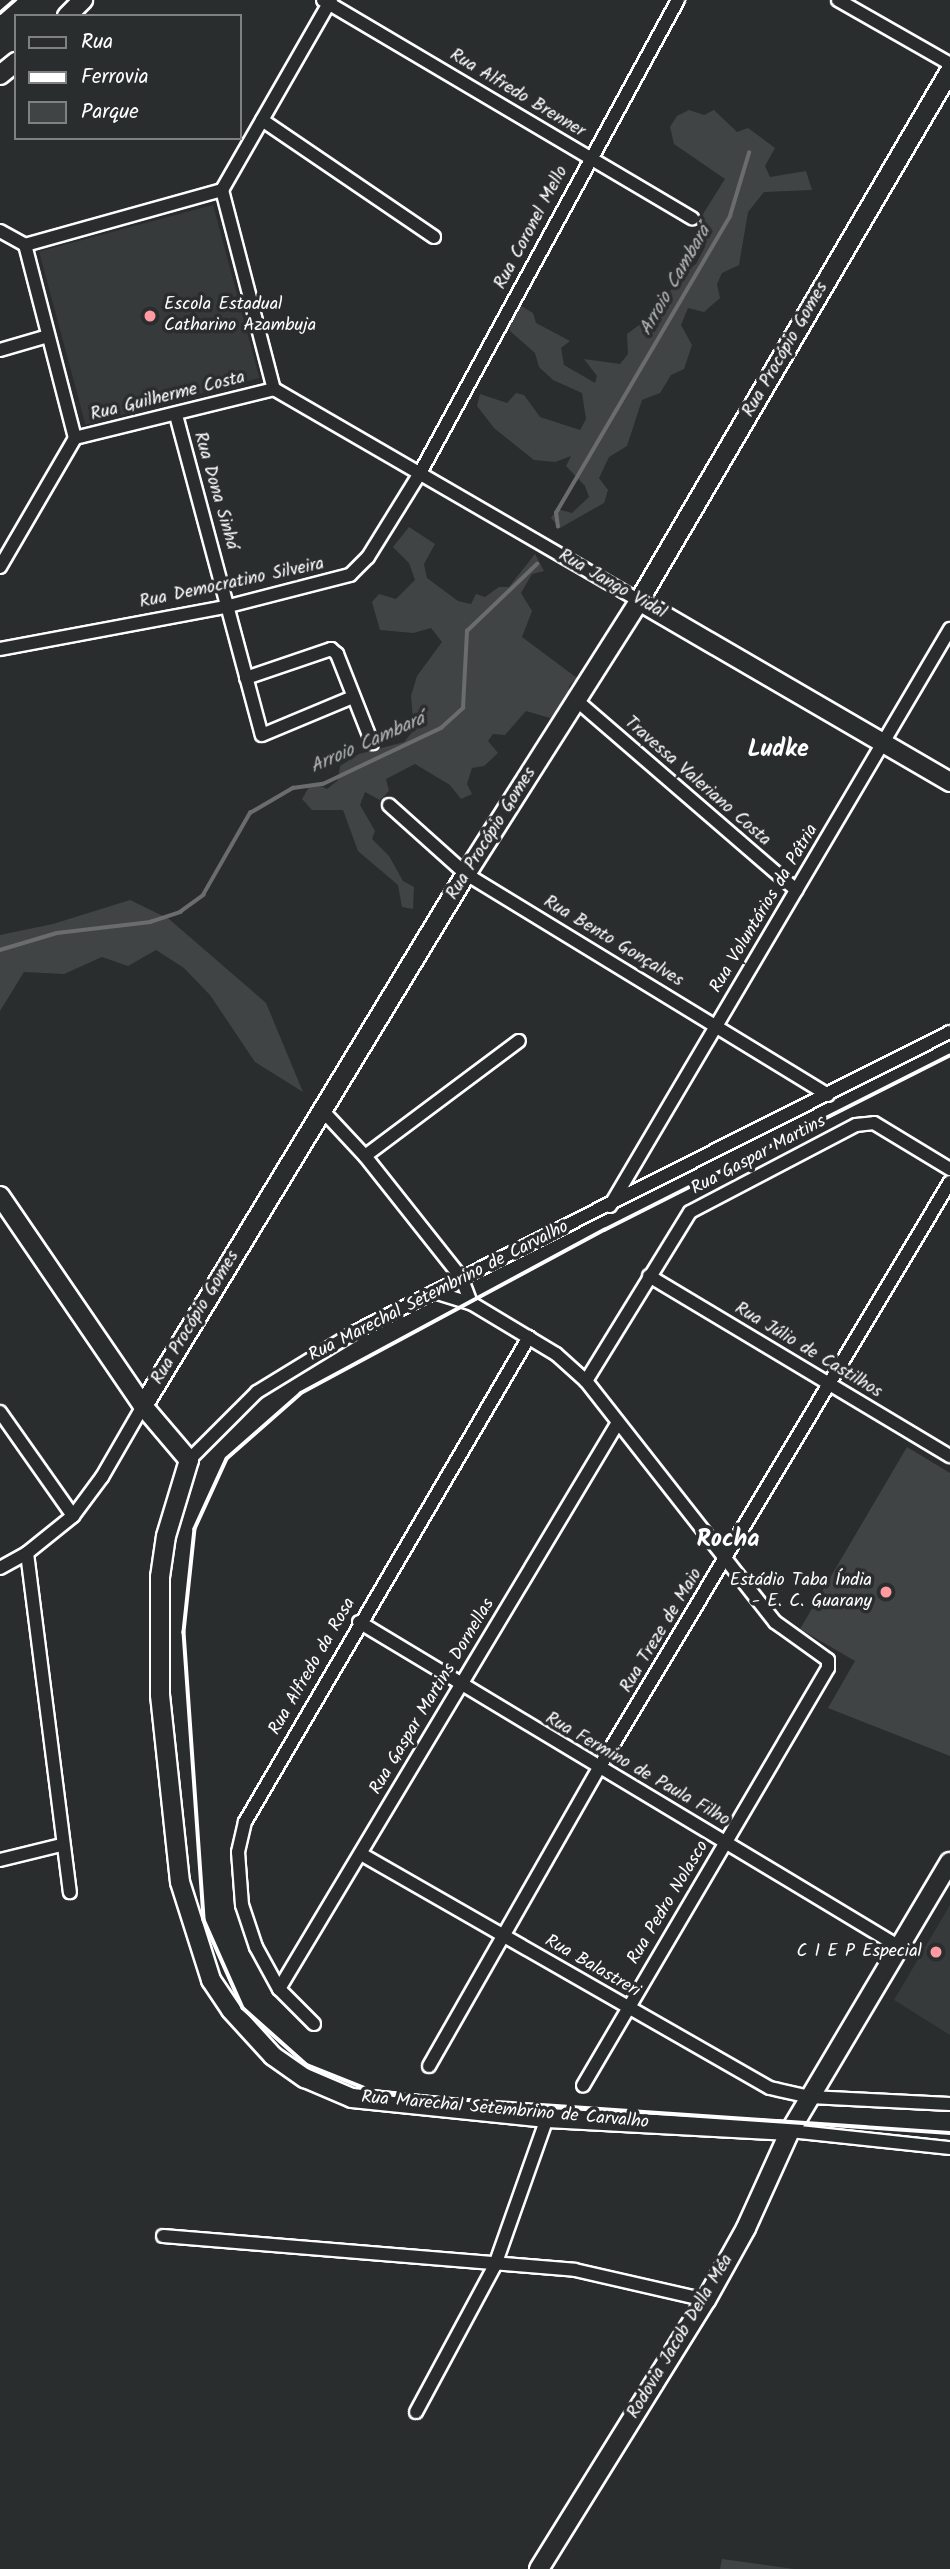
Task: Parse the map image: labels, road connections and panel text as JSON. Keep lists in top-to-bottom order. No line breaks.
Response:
{"streets":{"street":["Rua Alfredo Brenner","Rua Coronel Mello","Rua Procópio Gomes","Rua Guilherme Costa","Rua Dona Sinhá","Rua Democratino Silveira","Rua Jango Vidal","Travessa Valeriano Costa","Rua Voluntários da Pátria","Rua Bento Gonçalves","Rua Gaspar Martins","Rua Marechal Setembrino de Carvalho","Rua Júlio de Castilhos","Rua Treze de Maio","Rua Alfredo da Rosa","Rua Gaspar Martins Dornellas","Rua Fermino de Paula Filho","Rua Pedro Nolasco","Rua Balastreri","Rodovia Jacob Della Méa"]},"crossings":[["Rua Alfredo Brenner","Rua Coronel Mello"],["Rua Coronel Mello","Rua Democratino Silveira"],["Rua Coronel Mello","Rua Jango Vidal"],["Rua Procópio Gomes","Rua Jango Vidal"],["Rua Procópio Gomes","Travessa Valeriano Costa"],["Rua Procópio Gomes","Rua Bento Gonçalves"],["Rua Guilherme Costa","Rua Dona Sinhá"],["Rua Guilherme Costa","Rua Jango Vidal"],["Rua Dona Sinhá","Rua Democratino Silveira"],["Rua Democratino Silveira","Rua Jango Vidal"],["Rua Jango Vidal","Rua Voluntários da Pátria"],["Travessa Valeriano Costa","Rua Voluntários da Pátria"],["Rua Voluntários da Pátria","Rua Bento Gonçalves"],["Rua Voluntários da Pátria","Rua Marechal Setembrino de Carvalho"],["Rua Bento Gonçalves","Rua Marechal Setembrino de Carvalho"],["Rua Gaspar Martins","Rua Júlio de Castilhos"],["Rua Marechal Setembrino de Carvalho","Rodovia Jacob Della Méa"],["Rua Júlio de Castilhos","Rua Treze de Maio"],["Rua Treze de Maio","Rua Fermino de Paula Filho"],["Rua Treze de Maio","Rua Pedro Nolasco"],["Rua Treze de Maio","Rua Balastreri"],["Rua Alfredo da Rosa","Rua Gaspar Martins Dornellas"],["Rua Alfredo da Rosa","Rua Fermino de Paula Filho"],["Rua Gaspar Martins Dornellas","Rua Fermino de Paula Filho"],["Rua Gaspar Martins Dornellas","Rua Balastreri"],["Rua Fermino de Paula Filho","Rua Pedro Nolasco"],["Rua Fermino de Paula Filho","Rodovia Jacob Della Méa"],["Rua Pedro Nolasco","Rua Balastreri"],["Rua Balastreri","Rodovia Jacob Della Méa"]],"districts":["Ludke","Rocha"],"water":["Arroio Cambará"],"places":["Escola Estadual Catharino Azambuja","Estádio Taba Índia - E. C. Guarany","C I E P Especial"],"legend":["Rua","Ferrovia","Parque"]}
